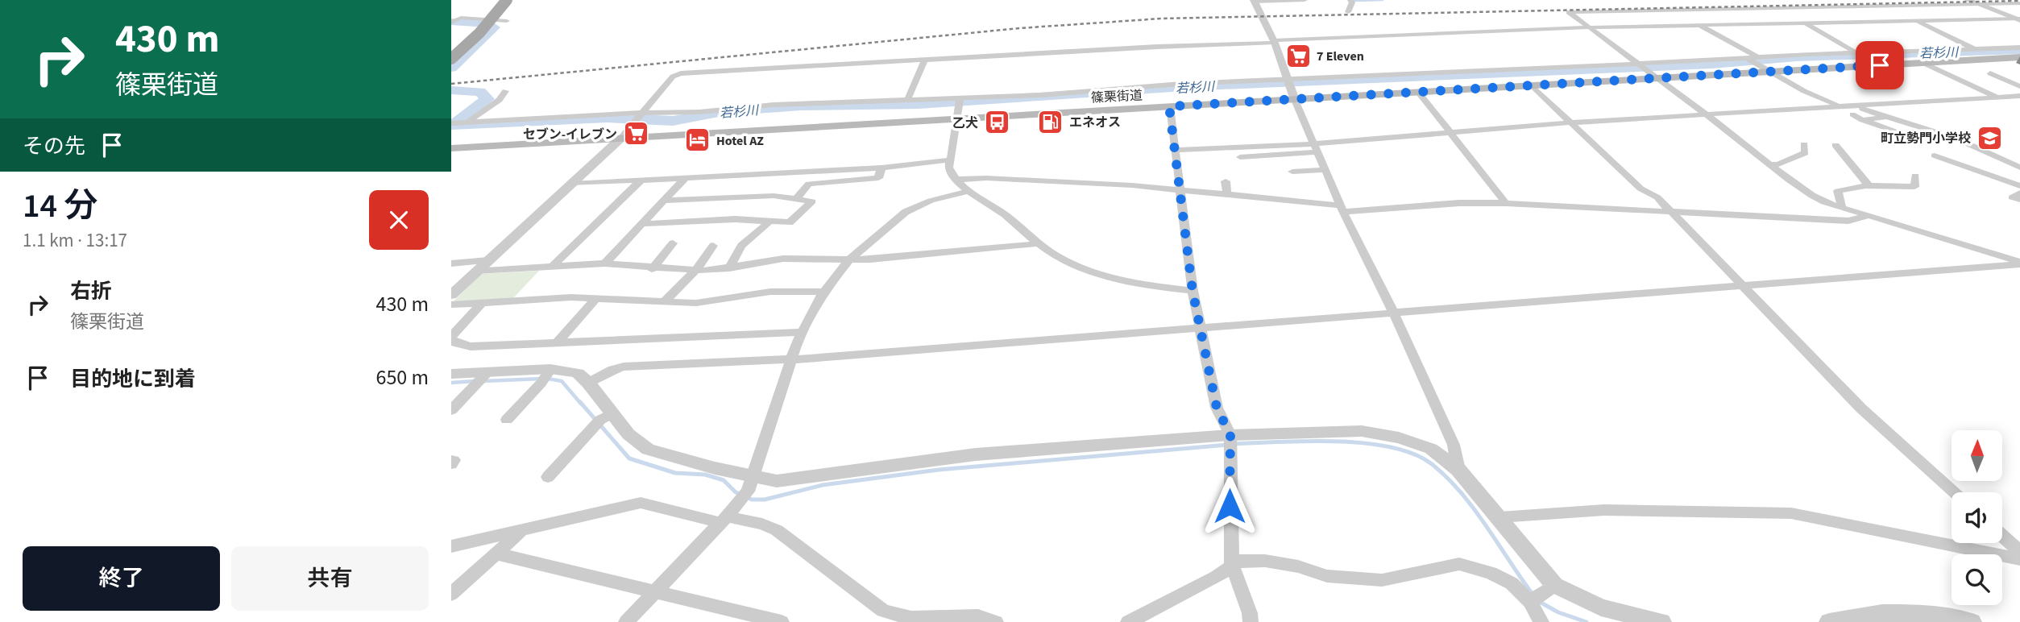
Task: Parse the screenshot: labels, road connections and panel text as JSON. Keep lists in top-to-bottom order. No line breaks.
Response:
{"streets":{"main road":["篠栗街道"]},"water":["若杉川"],"places":{"supermarket":["7 Eleven","セブン-イレブン"],"fuel station":["エネオス"],"bus stop":["乙犬"],"school or university":["町立勢門小学校"],"hotel":["Hotel AZ"]},"north":"top","page":{"turn":["430 m","篠栗街道"],"then":"その先","heading":["14 分","1.1 km · 13:17"],"list":[{"name":"右折","note":"篠栗街道","value":"430 m"},{"name":"目的地に到着","value":"650 m"}],"buttons":["終了","共有"]}}
